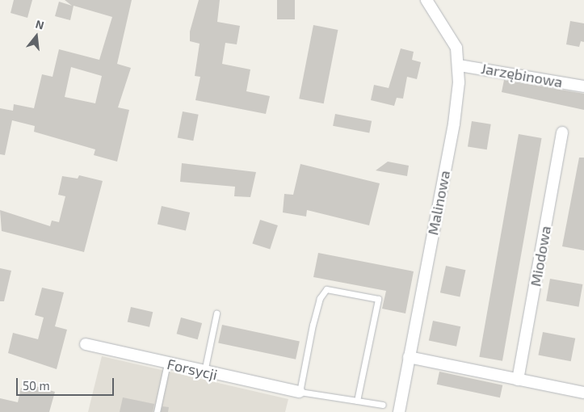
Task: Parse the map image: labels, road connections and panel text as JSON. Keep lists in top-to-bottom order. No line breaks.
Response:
{"streets":{"street":["Jarzębinowa","Malinowa","Miodowa","Forsycji"]},"crossings":[["Jarzębinowa","Malinowa"]],"scale_bar":"50 m","north":"top"}
